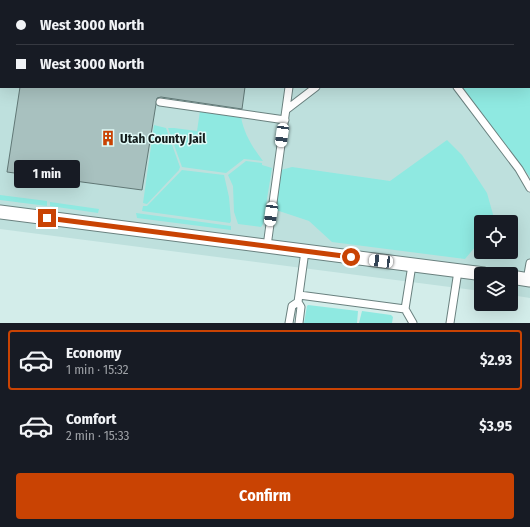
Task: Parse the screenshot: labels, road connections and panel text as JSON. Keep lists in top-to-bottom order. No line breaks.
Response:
{"places":{"building":["Utah County Jail"]},"page":{"banner":["West 3000 North","West 3000 North"],"bubble":"1 min","list":[{"name":"Economy","note":"1 min · 15:32","value":"$2.93"},{"name":"Comfort","note":"2 min · 15:33","value":"$3.95"}],"buttons":"Confirm"}}
